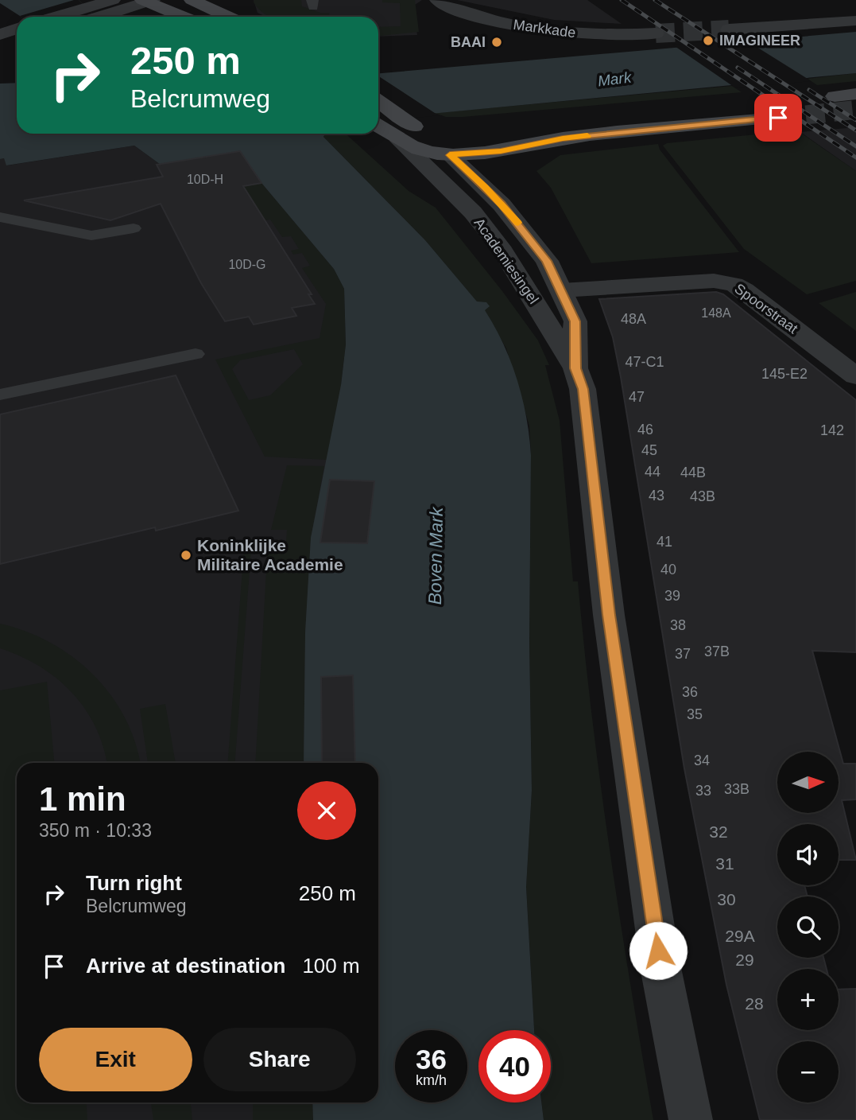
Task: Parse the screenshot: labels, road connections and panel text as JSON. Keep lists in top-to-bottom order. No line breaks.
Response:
{"streets":{"main road":["Academiesingel"],"street":["Markkade","Spoorstraat"]},"crossings":[["Academiesingel","Spoorstraat"]],"water":["Mark","Boven Mark"],"places":["IMAGINEER","BAAI","Koninklijke Militaire Academie"],"house_numbers":["10D-H","10D-G","148A","48A","47-C1","145-E2","47","46","142","45","44","44B","43","43B","41","40","39","38","37B","37","36","35","34","33B","33","32","31","30","29A","29","28"],"north":"right","page":{"turn":["250 m","Belcrumweg"],"map_buttons":["+","−"],"heading":["1 min","350 m · 10:33"],"list":[{"name":"Turn right","note":"Belcrumweg","value":"250 m"},{"name":"Arrive at destination","value":"100 m"}],"buttons":["Exit","Share"],"speed":"36 km/h","limit":"40"}}
